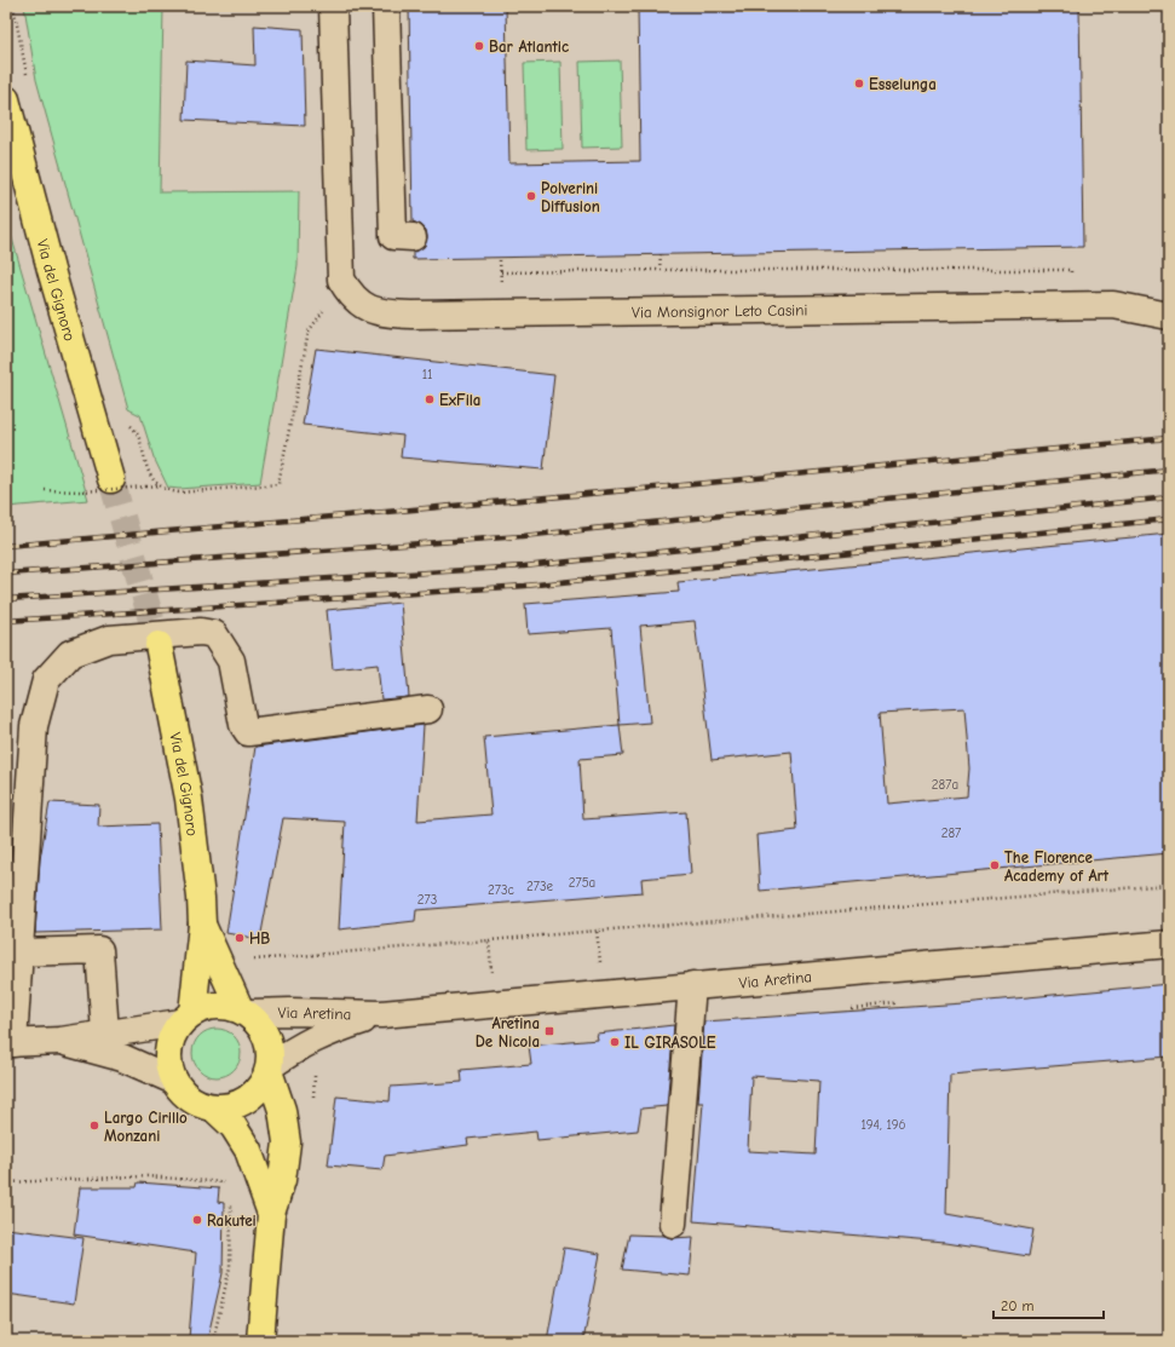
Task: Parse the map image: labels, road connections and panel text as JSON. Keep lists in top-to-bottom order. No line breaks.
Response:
{"streets":{"main road":["Via del Gignoro","Via Aretina"],"street":["Via Monsignor Leto Casini"]},"crossings":[["Via del Gignoro","Via Aretina"]],"places":{"other":["Bar Atlantic","Esselunga","Polverini Diffusion","ExFila","The Florence Academy of Art","HB","IL GIRASOLE","Largo Cirillo Monzani","Rakutei"],"transit":["Aretina De Nicola"]},"house_numbers":["11","287a","287","275a","273e","273c","273","194, 196"],"scale_bar":"20 m"}
